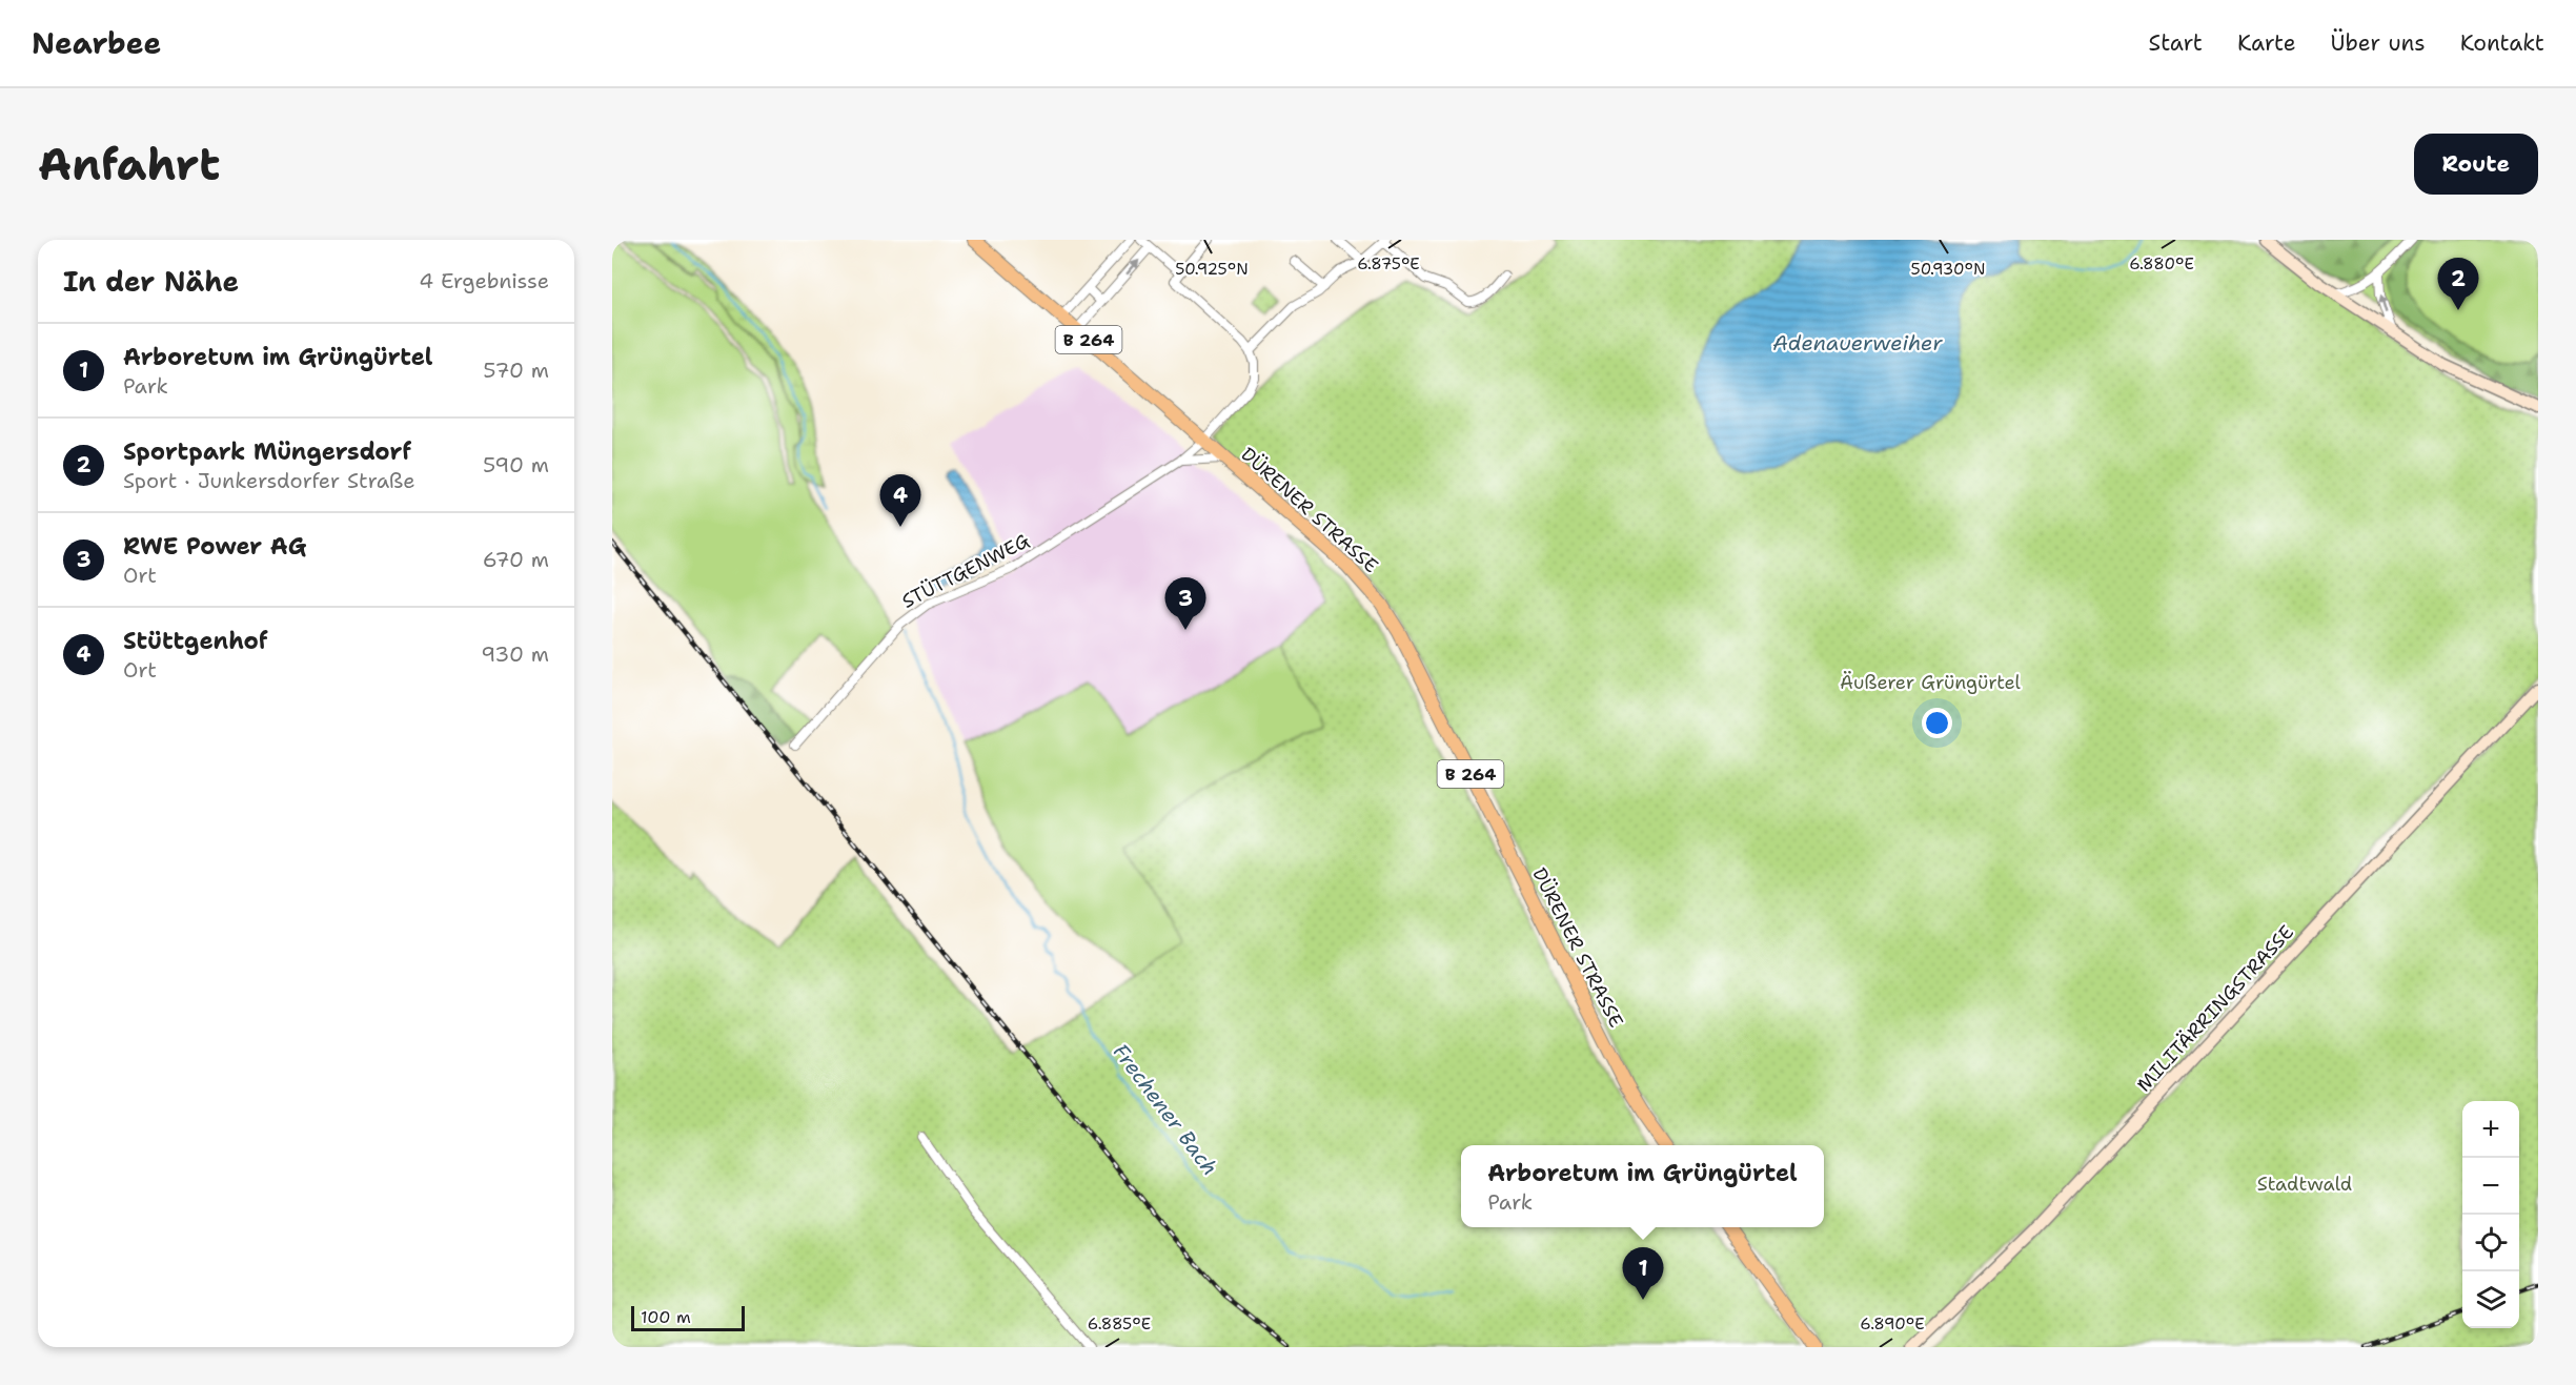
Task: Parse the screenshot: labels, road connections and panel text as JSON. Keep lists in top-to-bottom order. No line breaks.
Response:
{"streets":{"main road":["B 264","DÜRENER STRASSE","MILITÄRRINGSTRASSE"],"street":["STÜTTGENWEG"]},"crossings":[["DÜRENER STRASSE","STÜTTGENWEG"]],"water":["Adenauerweiher","Frechener Bach"],"parks":["Äußerer Grüngürtel","Stadtwald"],"scale_bar":"100 m","page":{"header":"Nearbee","nav":["Start","Karte","Über uns","Kontakt"],"buttons":"Route","title":"Anfahrt","heading":["In der Nähe","4 Ergebnisse"],"pins":["2","4","3","1"],"list":[{"mark":"1","name":"Arboretum im Grüngürtel","note":"Park","value":"570 m"},{"mark":"2","name":"Sportpark Müngersdorf","note":"Sport · Junkersdorfer Straße","value":"590 m"},{"mark":"3","name":"RWE Power AG","note":"Ort","value":"670 m"},{"mark":"4","name":"Stüttgenhof","note":"Ort","value":"930 m"}],"map_buttons":["+","−"],"popup":["Arboretum im Grüngürtel","Park"],"scale":"100 m"},"coordinates":["6.875°E","6.880°E","50.925°N","50.930°N","6.885°E","6.890°E"]}
